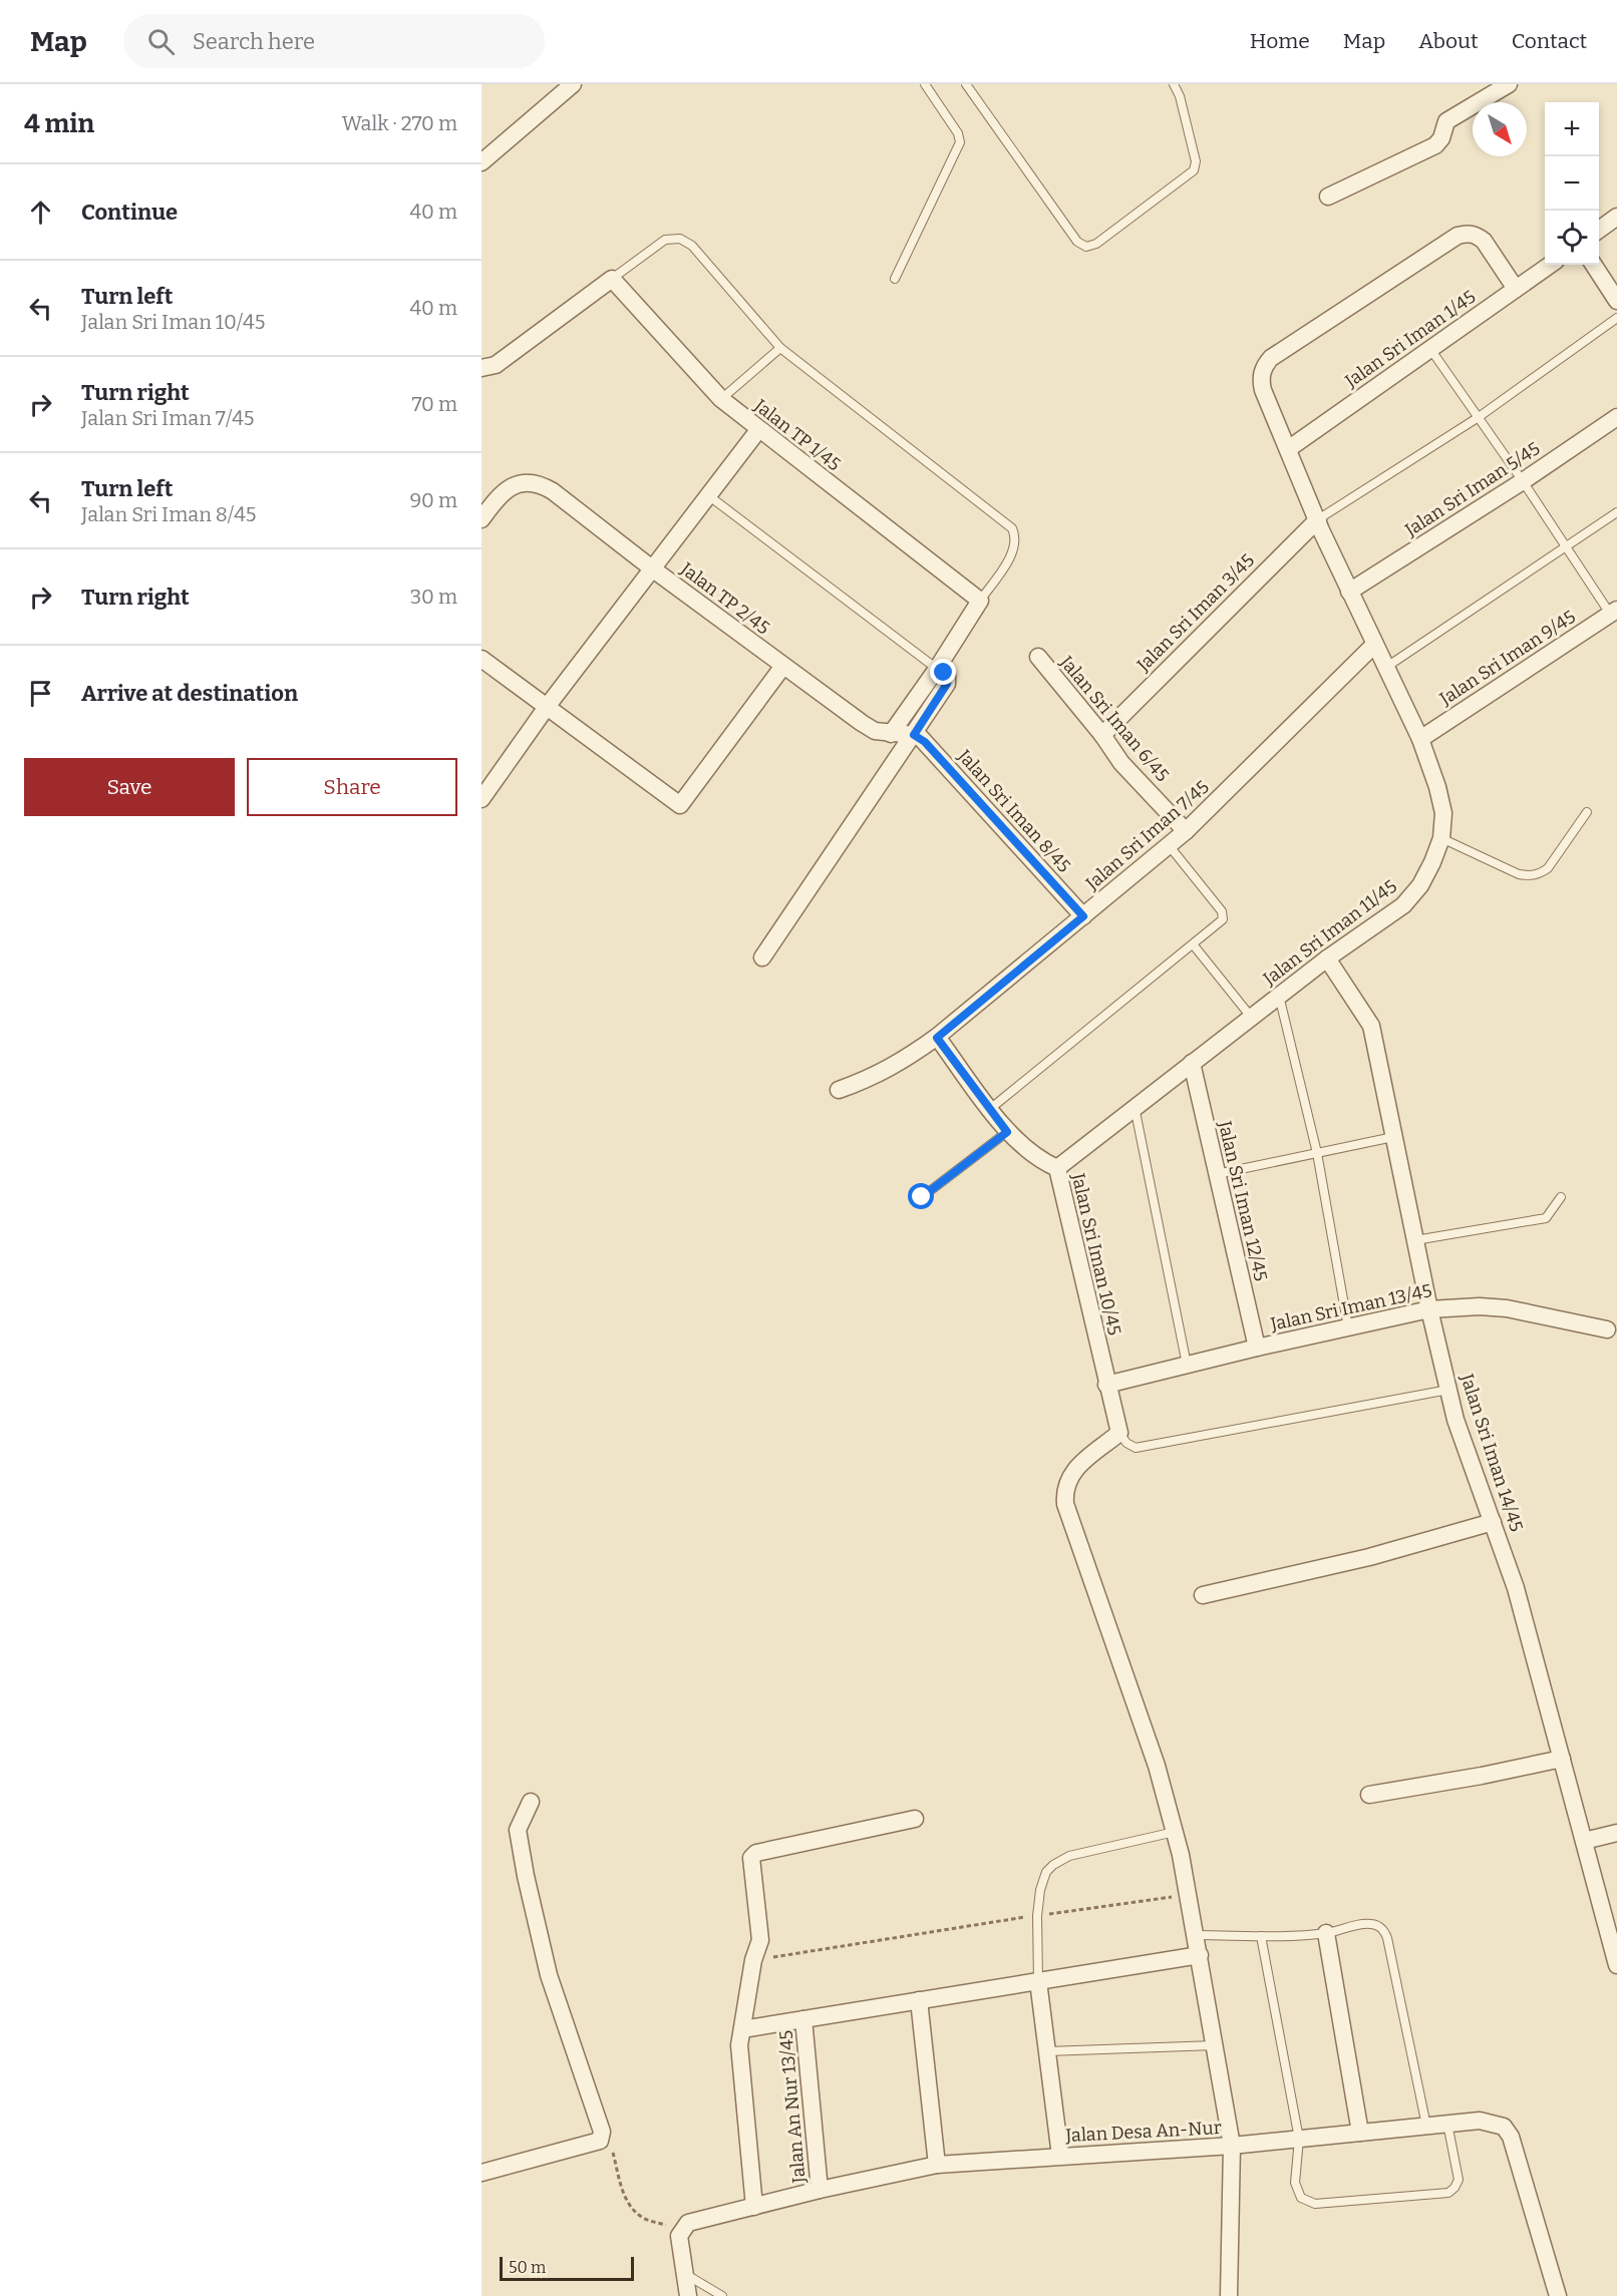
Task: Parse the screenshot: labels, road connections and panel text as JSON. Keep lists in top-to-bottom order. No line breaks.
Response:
{"streets":{"street":["Jalan Sri Iman 1/45","Jalan TP 1/45","Jalan Sri Iman 5/45","Jalan TP 2/45","Jalan Sri Iman 3/45","Jalan Sri Iman 9/45","Jalan Sri Iman 6/45","Jalan Sri Iman 8/45","Jalan Sri Iman 7/45","Jalan Sri Iman 11/45","Jalan Sri Iman 12/45","Jalan Sri Iman 10/45","Jalan Sri Iman 13/45","Jalan Sri Iman 14/45","Jalan An Nur 13/45","Jalan Desa An-Nur"]},"crossings":[["Jalan Sri Iman 1/45","Jalan Sri Iman 11/45"],["Jalan Sri Iman 5/45","Jalan Sri Iman 11/45"],["Jalan TP 2/45","Jalan Sri Iman 8/45"],["Jalan Sri Iman 3/45","Jalan Sri Iman 6/45"],["Jalan Sri Iman 3/45","Jalan Sri Iman 11/45"],["Jalan Sri Iman 9/45","Jalan Sri Iman 11/45"],["Jalan Sri Iman 6/45","Jalan Sri Iman 7/45"],["Jalan Sri Iman 8/45","Jalan Sri Iman 7/45"],["Jalan Sri Iman 7/45","Jalan Sri Iman 11/45"],["Jalan Sri Iman 7/45","Jalan Sri Iman 10/45"],["Jalan Sri Iman 11/45","Jalan Sri Iman 12/45"],["Jalan Sri Iman 11/45","Jalan Sri Iman 10/45"],["Jalan Sri Iman 11/45","Jalan Sri Iman 14/45"],["Jalan Sri Iman 12/45","Jalan Sri Iman 13/45"],["Jalan Sri Iman 10/45","Jalan Sri Iman 13/45"],["Jalan Sri Iman 13/45","Jalan Sri Iman 14/45"],["Jalan An Nur 13/45","Jalan Desa An-Nur"]],"scale_bar":"50 m","north":"bottom right","page":{"header":"Map","search":"Search here","nav":["Home","Map","About","Contact"],"heading":["4 min","Walk · 270 m"],"map_buttons":["+","−"],"list":[["Continue","40 m"],["Turn left","Jalan Sri Iman 10/45","40 m"],["Turn right","Jalan Sri Iman 7/45","70 m"],["Turn left","Jalan Sri Iman 8/45","90 m"],["Turn right","30 m"],"Arrive at destination"],"buttons":["Save","Share"],"scale":"50 m"}}
